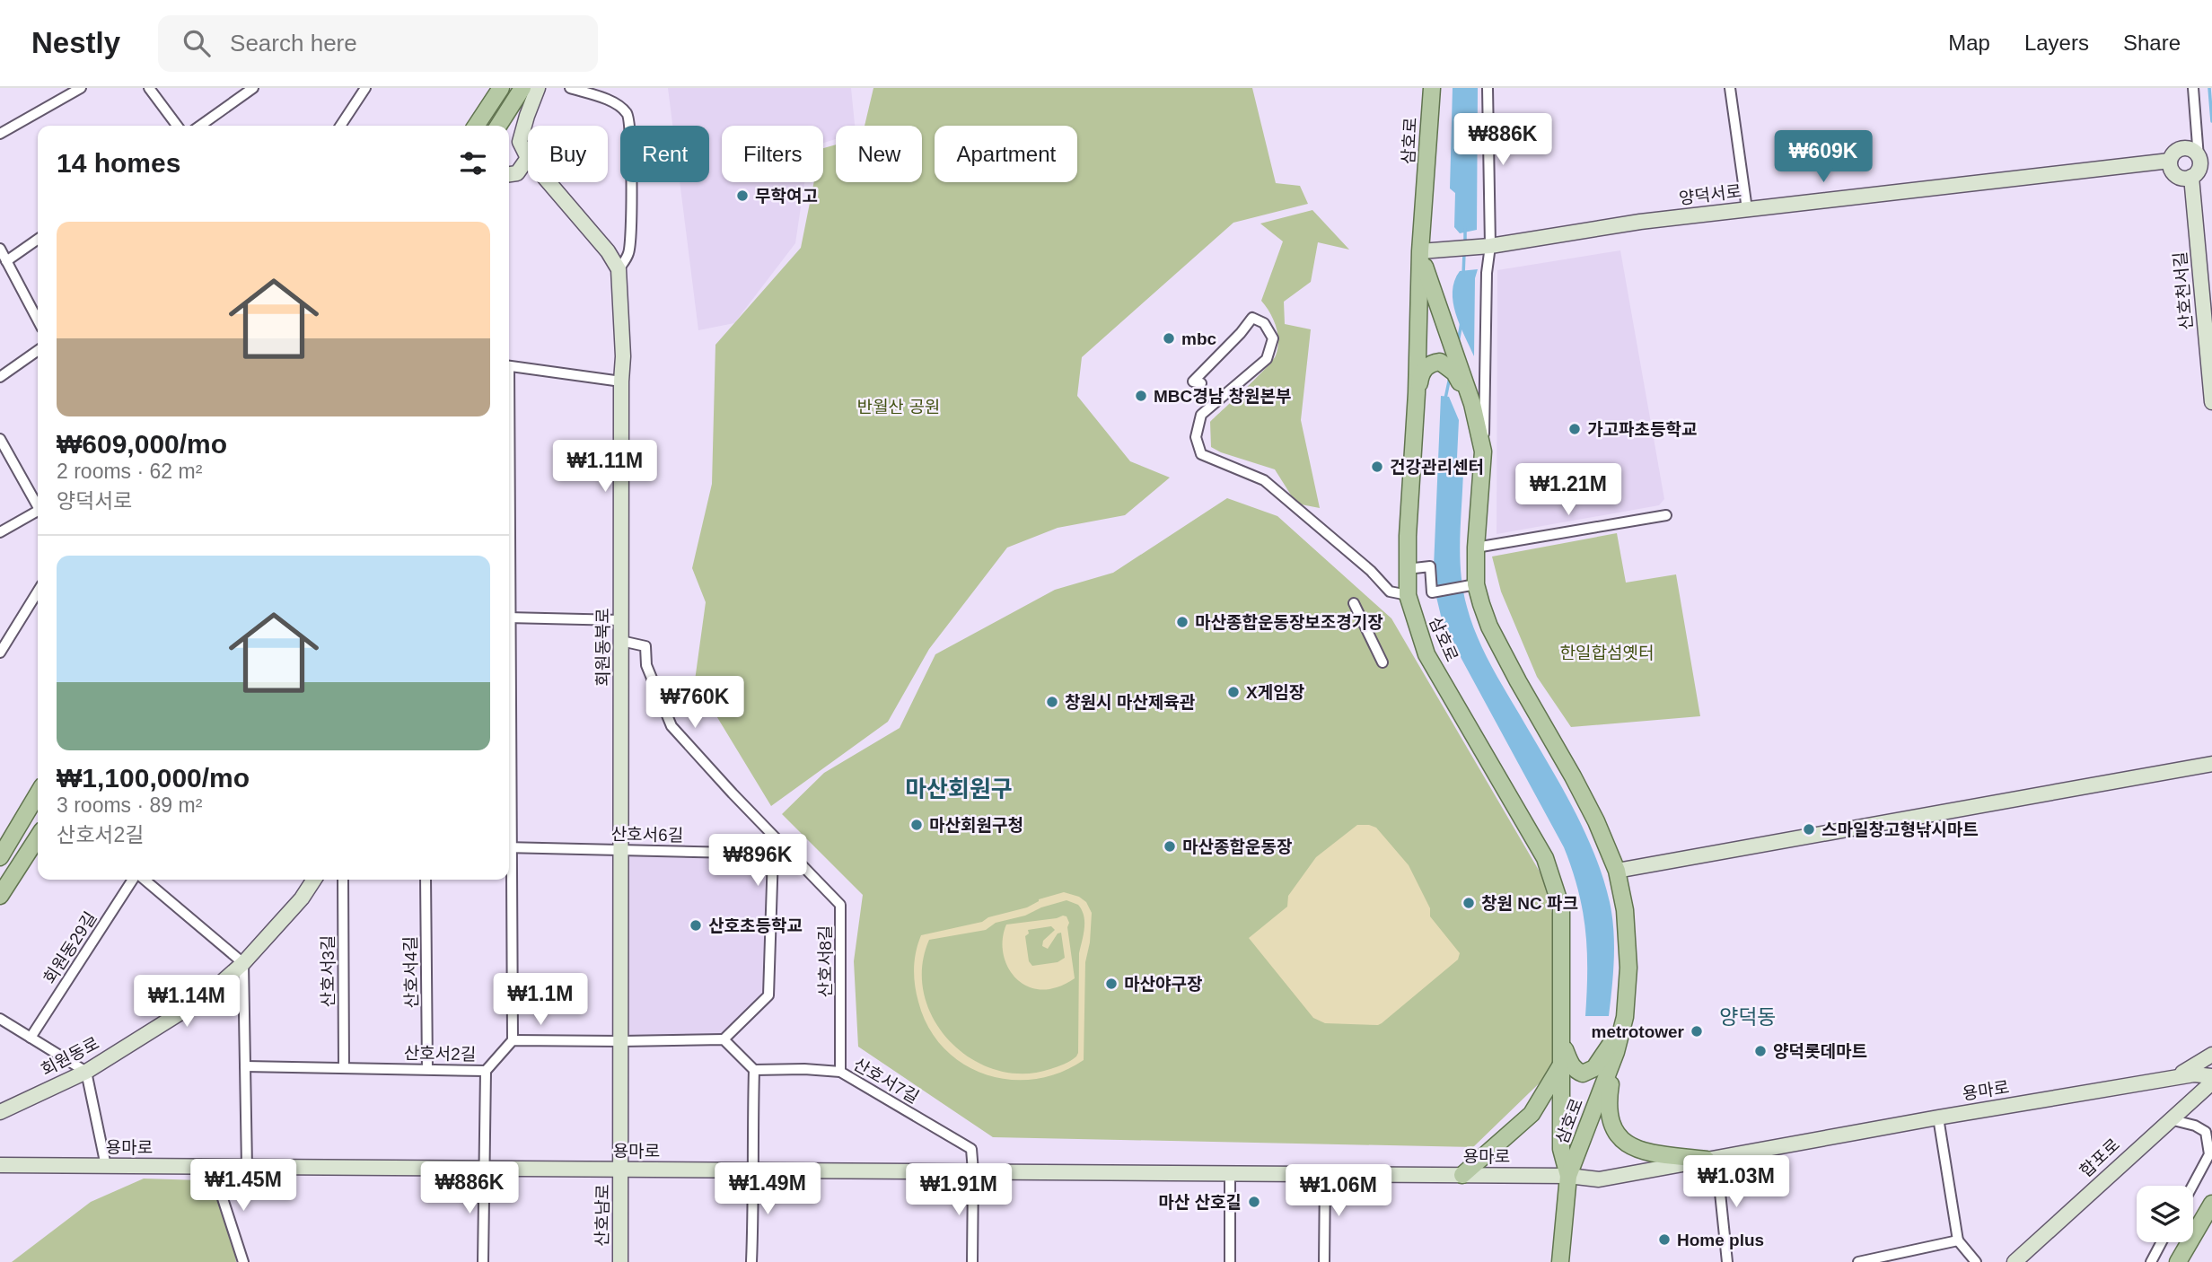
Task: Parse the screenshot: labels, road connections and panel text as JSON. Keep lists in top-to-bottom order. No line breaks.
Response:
{"streets":{"main road":["삼호로","양덕서로","산호천서길","회원동북로","회원동로","용마로","합포로","산호남로"],"street":["산호서6길","회원동29길","산호서8길","산호서3길","산호서4길","산호서2길","산호서7길"]},"crossings":[["삼호로","양덕서로"],["삼호로","용마로"],["양덕서로","산호천서길"],["회원동북로","산호서6길"],["회원동북로","산호서8길"],["회원동북로","용마로"],["회원동북로","산호남로"],["산호서8길","산호서7길"],["산호서3길","산호서2길"],["산호서4길","산호서2길"],["산호서7길","용마로"],["용마로","산호남로"]],"districts":["마산회원구","양덕동"],"parks":["반월산 공원","한일합섬옛터"],"places":["무학여고","mbc","MBC경남 창원본부","가고파초등학교","건강관리센터","마산종합운동장보조경기장","X게임장","창원시 마산제육관","마산회원구청","스마일창고형낚시마트","마산종합운동장","창원 NC 파크","산호초등학교","마산야구장","metrotower","양덕롯데마트","마산 산호길","Home plus"],"page":{"header":"Nestly","search":"Search here","nav":["Map","Layers","Share"],"price":["₩886K","₩609K","₩1.11M","₩1.21M","₩760K","₩896K","₩1.1M","₩1.14M","₩1.03M","₩1.45M","₩886K","₩1.49M","₩1.91M","₩1.06M"],"chip":["Buy","Rent","Filters","New","Apartment"],"heading":"14 homes","list":[{"name":"₩609,000/mo","note":"2 rooms · 62 m² · 양덕서로"},{"name":"₩1,100,000/mo","note":"3 rooms · 89 m² · 산호서2길"}]}}
